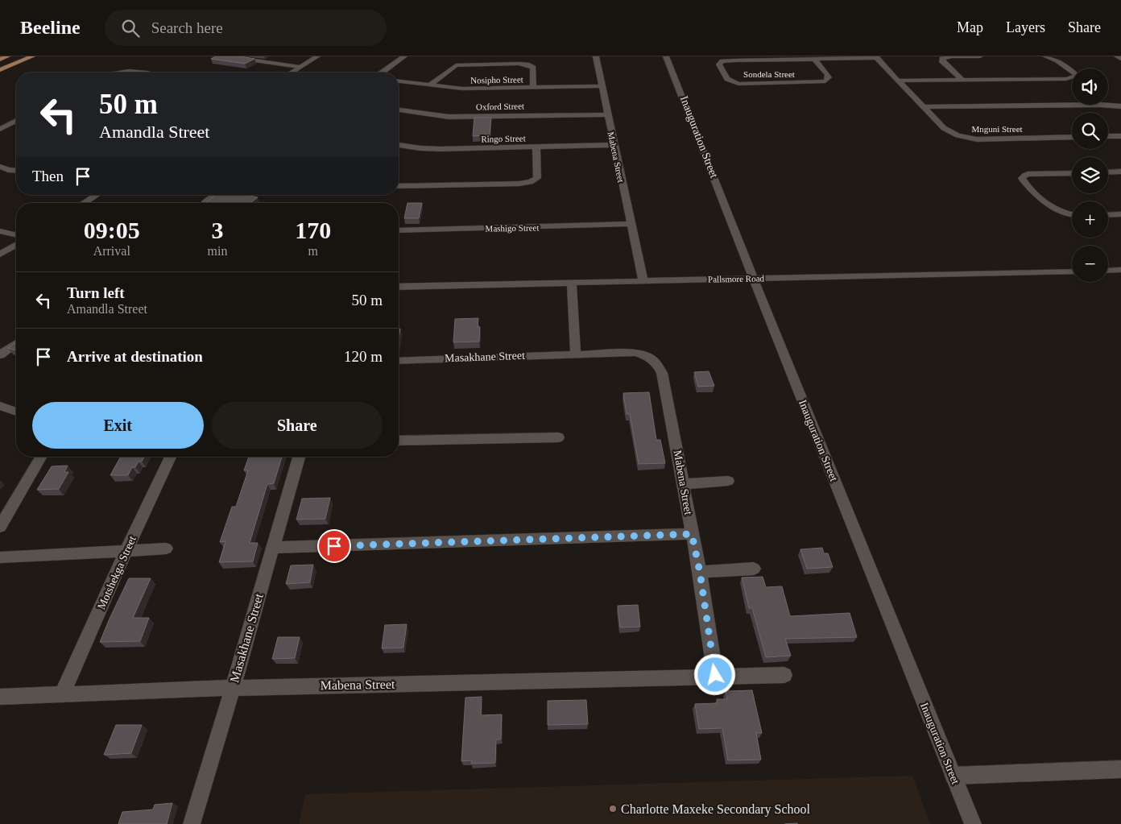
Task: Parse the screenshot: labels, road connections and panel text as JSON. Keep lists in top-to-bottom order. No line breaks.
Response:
{"streets":{"street":["Sondela Street","Nosipho Street","Oxford Street","Mnguni Street","Inauguration Street","Ringo Street","Mabena Street","Mashigo Street","Pallsmore Road","Masakhane Street","Motshekga Street"]},"crossings":[["Sondela Street","Mnguni Street"],["Nosipho Street","Mabena Street"],["Oxford Street","Mabena Street"],["Inauguration Street","Pallsmore Road"],["Ringo Street","Mabena Street"],["Mabena Street","Mashigo Street"],["Mabena Street","Pallsmore Road"],["Mabena Street","Masakhane Street"],["Mabena Street","Motshekga Street"]],"places":["Charlotte Maxeke Secondary School"],"page":{"header":"Beeline","search":"Search here","nav":["Map","Layers","Share"],"map_buttons":["+","−"],"turn":["50 m","Amandla Street"],"then":"Then","eta":["09:05","Arrival","3","min","170","m"],"list":[{"name":"Turn left","note":"Amandla Street","value":"50 m"},{"name":"Arrive at destination","value":"120 m"}],"buttons":["Exit","Share"]}}
